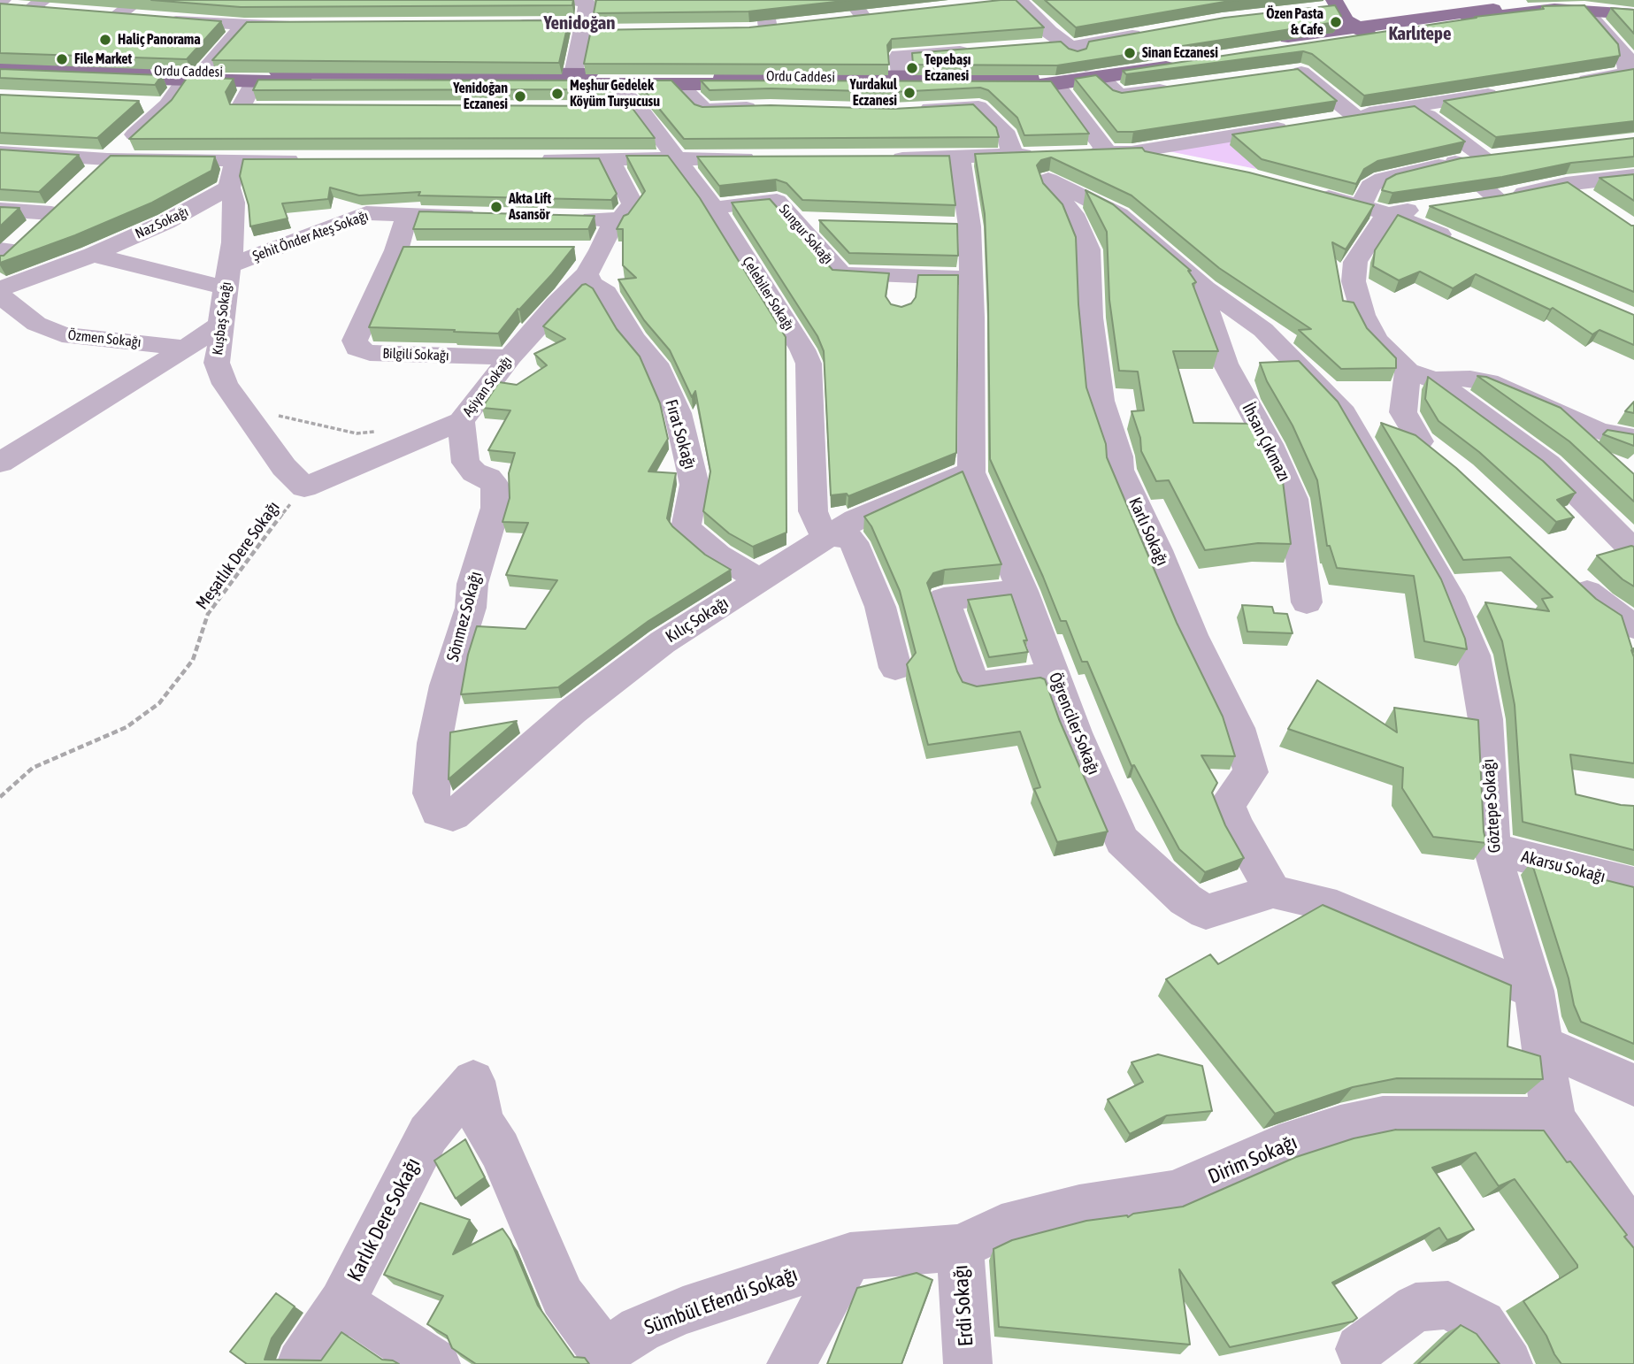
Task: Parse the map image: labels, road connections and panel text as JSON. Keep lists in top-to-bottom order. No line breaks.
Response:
{"streets":{"main road":["Ordu Caddesi"],"street":["Naz Sokağı","Sungur Sokağı","Şehit Önder Ateş Sokağı","Çelebiler Sokağı","Kuşbaş Sokağı","Özmen Sokağı","Bilgili Sokağı","Aşiyan Sokağı","Fırat Sokağı","İhsan Çıkmazı","Karlı Sokağı","Sönmez Sokağı","Kılıç Sokağı","Öğrenciler Sokağı","Göztepe Sokağı","Akarsu Sokağı","Dirim Sokağı","Karlık Dere Sokağı","Sümbül Efendi Sokağı","Erdi Sokağı"],"path":["Meşatlık Dere Sokağı"]},"crossings":[["Ordu Caddesi","Çelebiler Sokağı"],["Naz Sokağı","Şehit Önder Ateş Sokağı"],["Naz Sokağı","Kuşbaş Sokağı"],["Sungur Sokağı","Çelebiler Sokağı"],["Sungur Sokağı","Öğrenciler Sokağı"],["Şehit Önder Ateş Sokağı","Kuşbaş Sokağı"],["Şehit Önder Ateş Sokağı","Bilgili Sokağı"],["Çelebiler Sokağı","Kılıç Sokağı"],["Kuşbaş Sokağı","Aşiyan Sokağı"],["Kuşbaş Sokağı","Meşatlık Dere Sokağı"],["Bilgili Sokağı","Aşiyan Sokağı"],["Aşiyan Sokağı","Fırat Sokağı"],["Aşiyan Sokağı","Meşatlık Dere Sokağı"],["Aşiyan Sokağı","Sönmez Sokağı"],["Fırat Sokağı","Kılıç Sokağı"],["Karlı Sokağı","Öğrenciler Sokağı"],["Sönmez Sokağı","Kılıç Sokağı"],["Kılıç Sokağı","Öğrenciler Sokağı"],["Öğrenciler Sokağı","Göztepe Sokağı"],["Göztepe Sokağı","Akarsu Sokağı"],["Göztepe Sokağı","Dirim Sokağı"],["Dirim Sokağı","Sümbül Efendi Sokağı"],["Dirim Sokağı","Erdi Sokağı"],["Karlık Dere Sokağı","Sümbül Efendi Sokağı"],["Sümbül Efendi Sokağı","Erdi Sokağı"]],"districts":["Yenidoğan","Karlıtepe"],"places":["Özen Pasta & Cafe","Haliç Panorama","Sinan Eczanesi","File Market","Tepebaşı Eczanesi","Yurdakul Eczanesi","Meşhur Gedelek Köyüm Turşucusu","Yenidoğan Eczanesi","Akta Lift Asansör"]}
